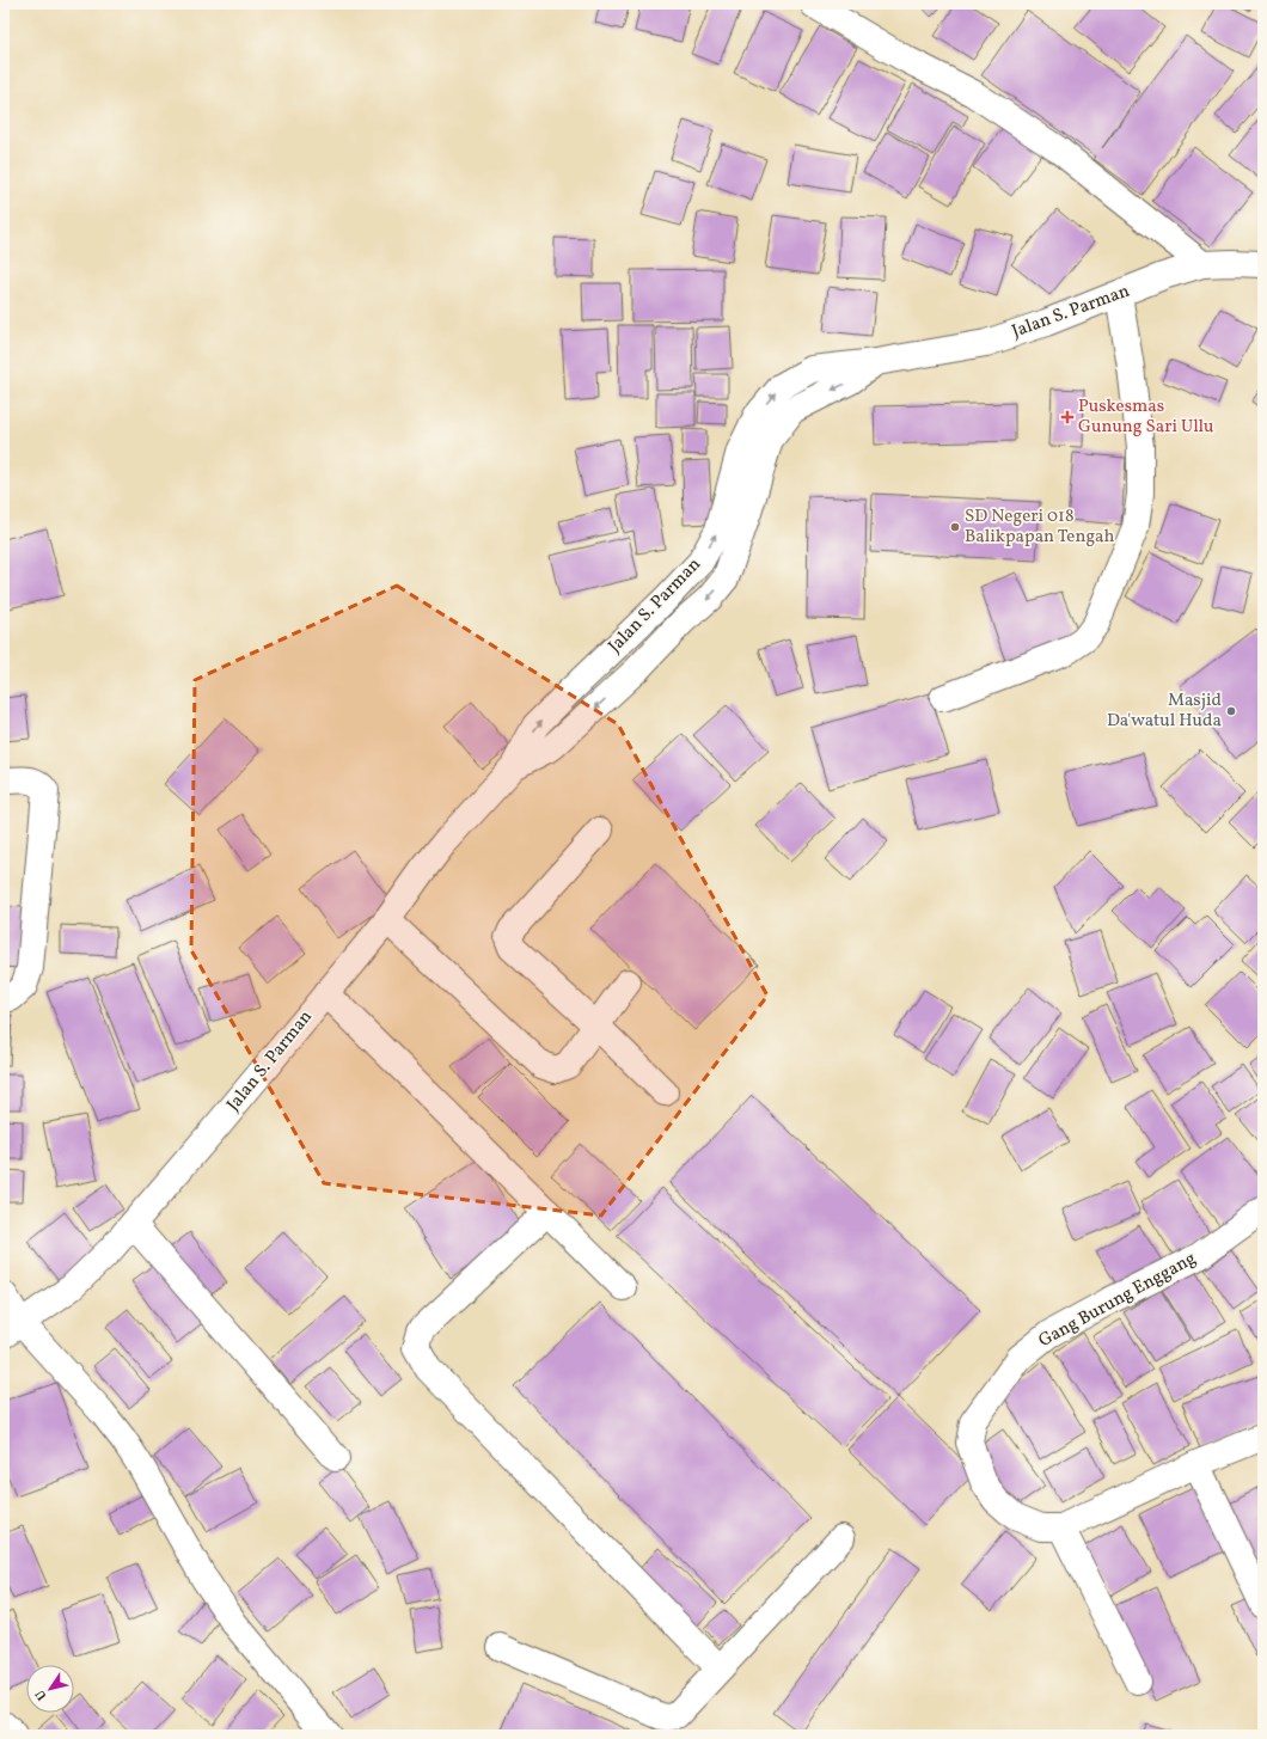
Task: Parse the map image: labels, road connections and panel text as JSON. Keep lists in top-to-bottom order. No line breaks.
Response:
{"streets":{"street":["Jalan S. Parman","Gang Burung Enggang"]},"places":{"health":["Puskesmas Gunung Sari Ullu"],"other":["SD Negeri 018 Balikpapan Tengah","Masjid Da'watul Huda"]},"north":"bottom left"}
